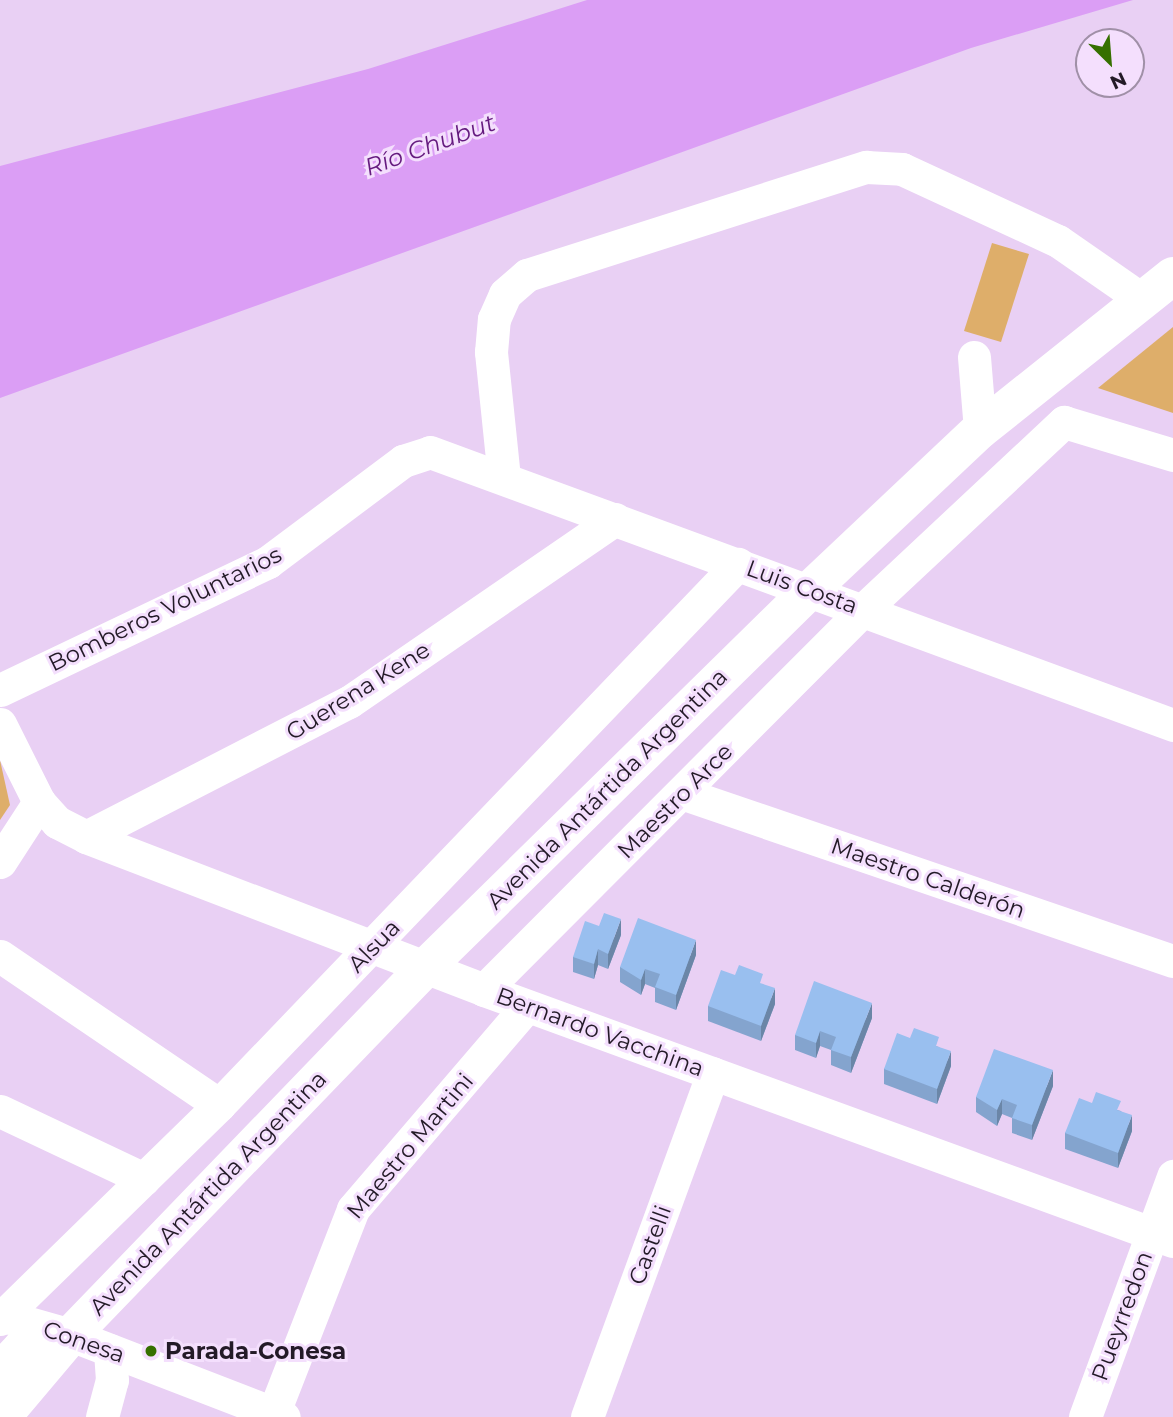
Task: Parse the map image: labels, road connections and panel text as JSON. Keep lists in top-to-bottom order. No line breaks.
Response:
{"streets":{"main road":["Avenida Antártida Argentina"],"street":["Luis Costa","Bomberos Voluntarios","Guerena Kene","Maestro Arce","Maestro Calderón","Alsua","Bernardo Vacchina","Maestro Martini","Castelli","Pueyrredon","Conesa"]},"crossings":[["Luis Costa","Bomberos Voluntarios"],["Luis Costa","Guerena Kene"],["Luis Costa","Avenida Antártida Argentina"],["Luis Costa","Maestro Arce"],["Luis Costa","Alsua"],["Guerena Kene","Bernardo Vacchina"],["Avenida Antártida Argentina","Bernardo Vacchina"],["Avenida Antártida Argentina","Conesa"],["Maestro Arce","Maestro Calderón"],["Maestro Arce","Bernardo Vacchina"],["Alsua","Bernardo Vacchina"],["Alsua","Conesa"],["Bernardo Vacchina","Maestro Martini"],["Bernardo Vacchina","Castelli"],["Bernardo Vacchina","Pueyrredon"],["Maestro Martini","Conesa"]],"water":["Río Chubut"],"places":["Parada-Conesa"],"north":"bottom right"}
